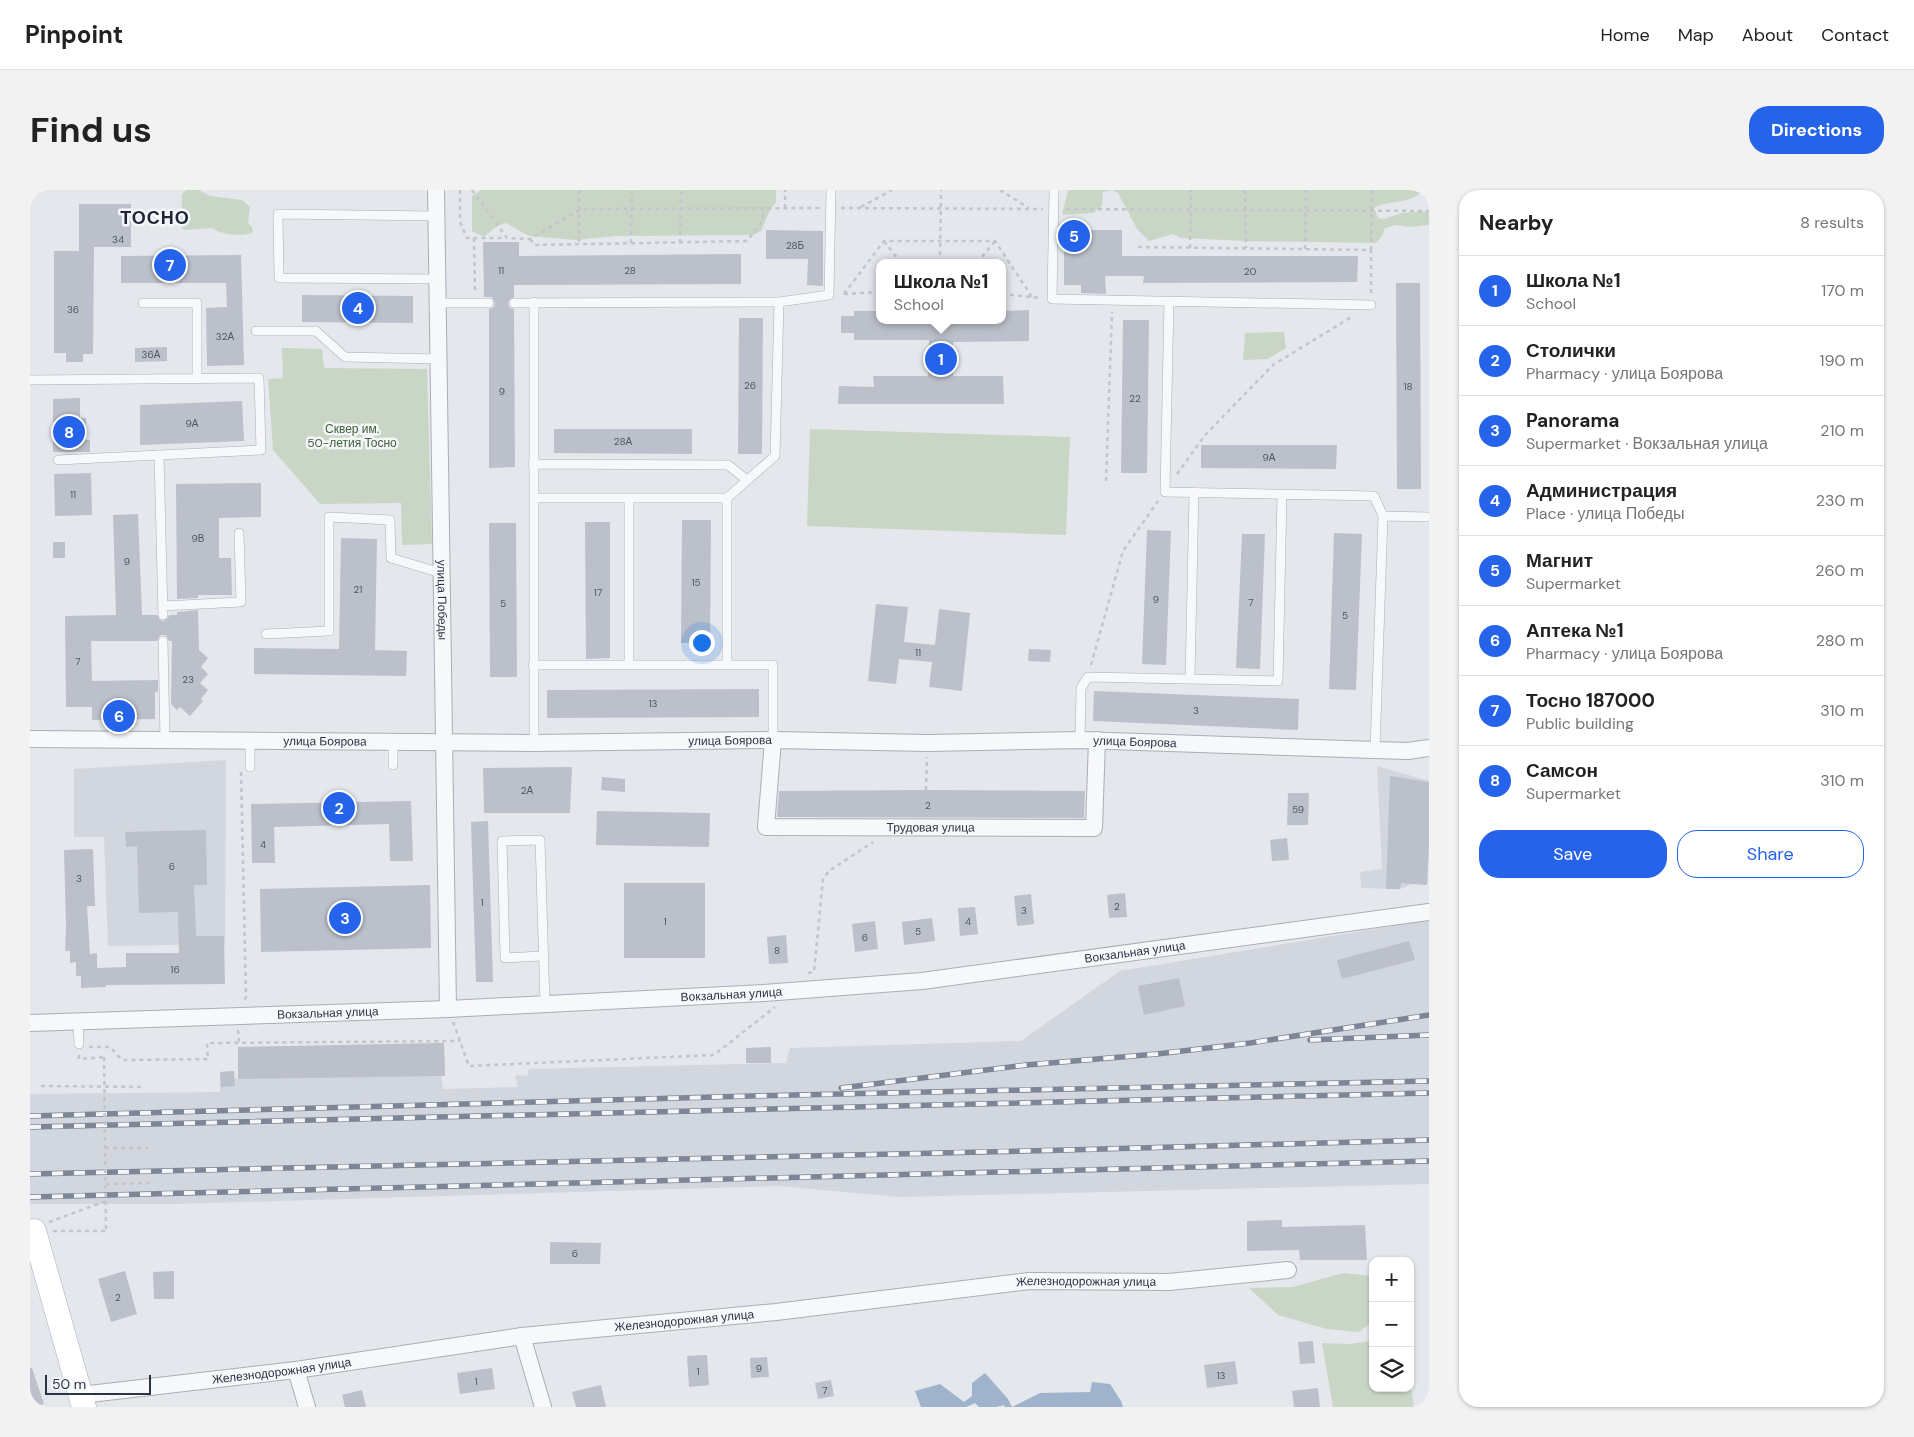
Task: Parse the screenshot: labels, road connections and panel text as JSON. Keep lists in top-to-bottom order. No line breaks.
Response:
{"streets":{"street":["улица Победы","улица Боярова","Трудовая улица","Вокзальная улица","Железнодорожная улица"]},"crossings":[["улица Победы","улица Боярова"],["улица Победы","Вокзальная улица"],["улица Боярова","Трудовая улица"]],"districts":["ТОСНО"],"parks":["Сквер им. 50-летия Тосно"],"house_numbers":["34","28Б","11","28","20","36","32А","36А","26","18","9","22","9А","28А","9А","11","9В","9","15","21","17","9","7","5","5","11","7","23","13","3","2А","2","59","4","6","3","1","2","3","1","4","5","6","8","16","6","2","9","1","13","1","7"],"scale_bar":"50 m","page":{"header":"Pinpoint","nav":["Home","Map","About","Contact"],"buttons":["Directions",["Save","Share"]],"title":"Find us","heading":["Nearby","8 results"],"pins":["5","7","4","1","8","6","2","3"],"list":[{"mark":"1","name":"Школа №1","note":"School","value":"170 m"},{"mark":"2","name":"Столички","note":"Pharmacy · улица Боярова","value":"190 m"},{"mark":"3","name":"Panorama","note":"Supermarket · Вокзальная улица","value":"210 m"},{"mark":"4","name":"Администрация","note":"Place · улица Победы","value":"230 m"},{"mark":"5","name":"Магнит","note":"Supermarket","value":"260 m"},{"mark":"6","name":"Аптека №1","note":"Pharmacy · улица Боярова","value":"280 m"},{"mark":"7","name":"Тосно 187000","note":"Public building","value":"310 m"},{"mark":"8","name":"Самсон","note":"Supermarket","value":"310 m"}],"popup":["Школа №1","School"],"map_buttons":["+","−"],"scale":"50 m"}}
